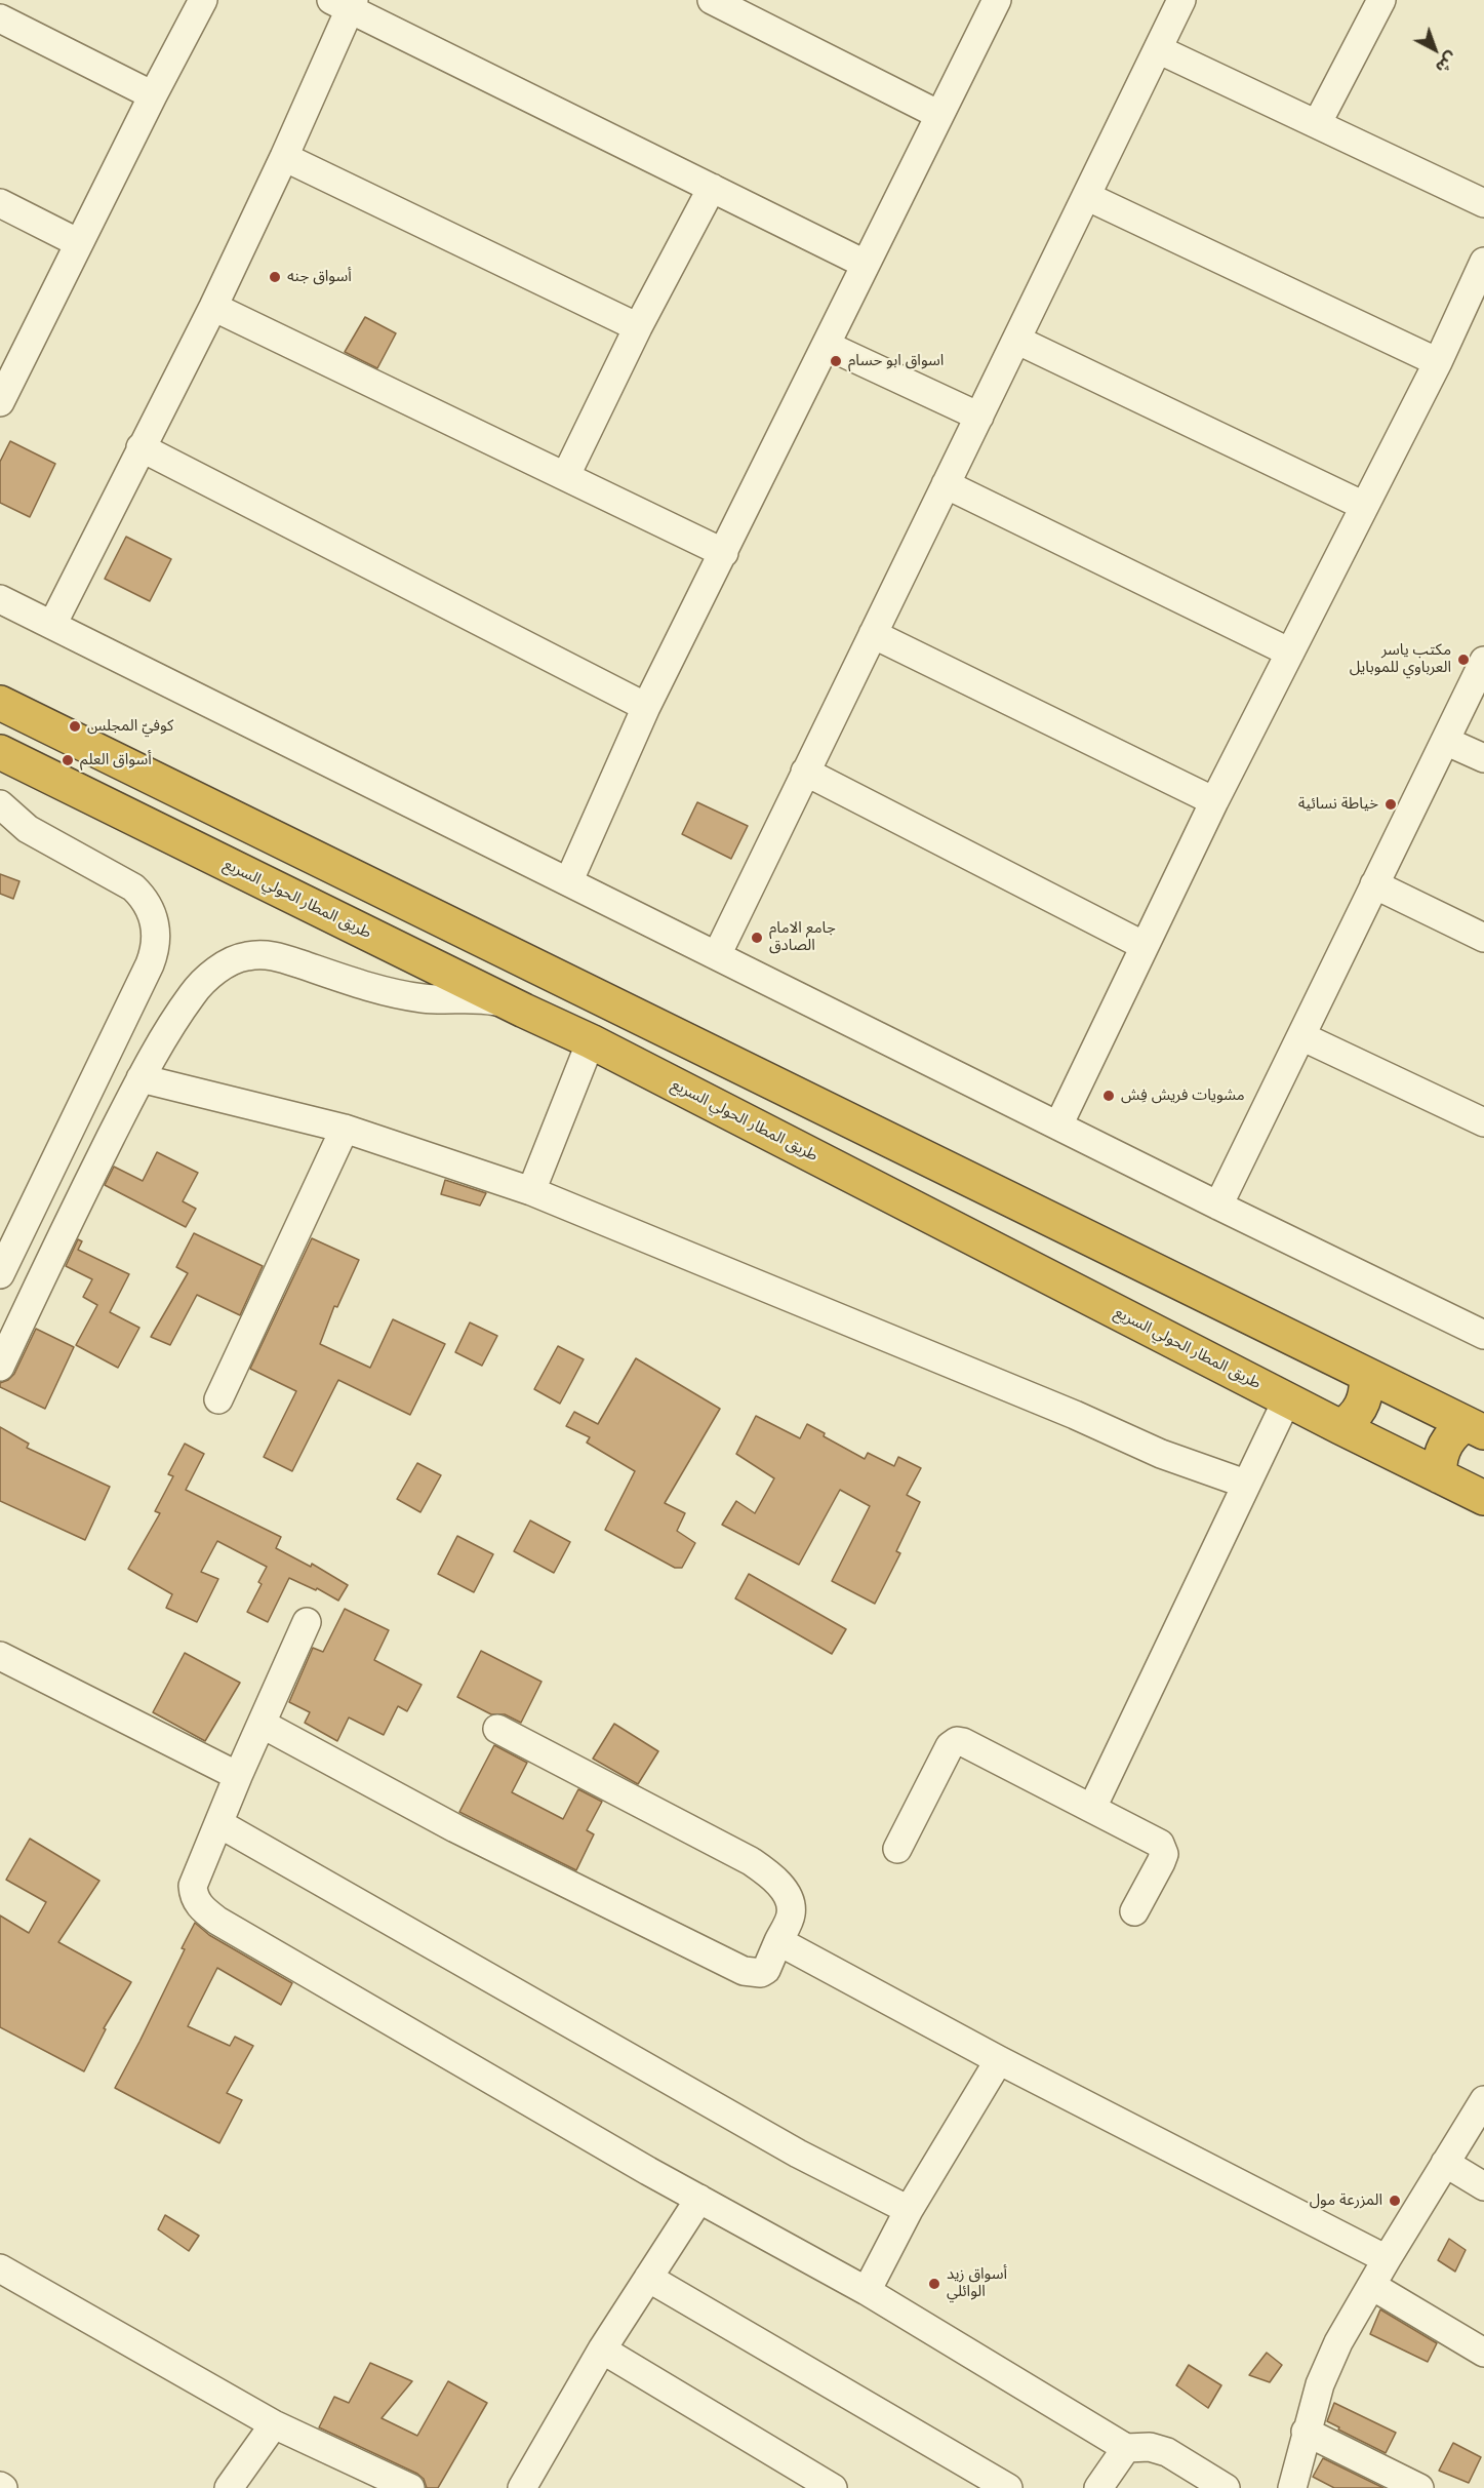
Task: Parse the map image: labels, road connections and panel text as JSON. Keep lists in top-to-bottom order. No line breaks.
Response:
{"streets":{"highway":["طريق المطار الحولي السريع"]},"places":["أسواق جنه","اسواق ابو حسام","مكتب ياسر العرباوي للموبايل","كوفيّ المجلس","أسواق العلم","خياطة نسائية","جامع الامام الصادق","مشويات فريش فِش","المزرعة مول","أسواق زيد الوائلي"],"north":"bottom right"}
